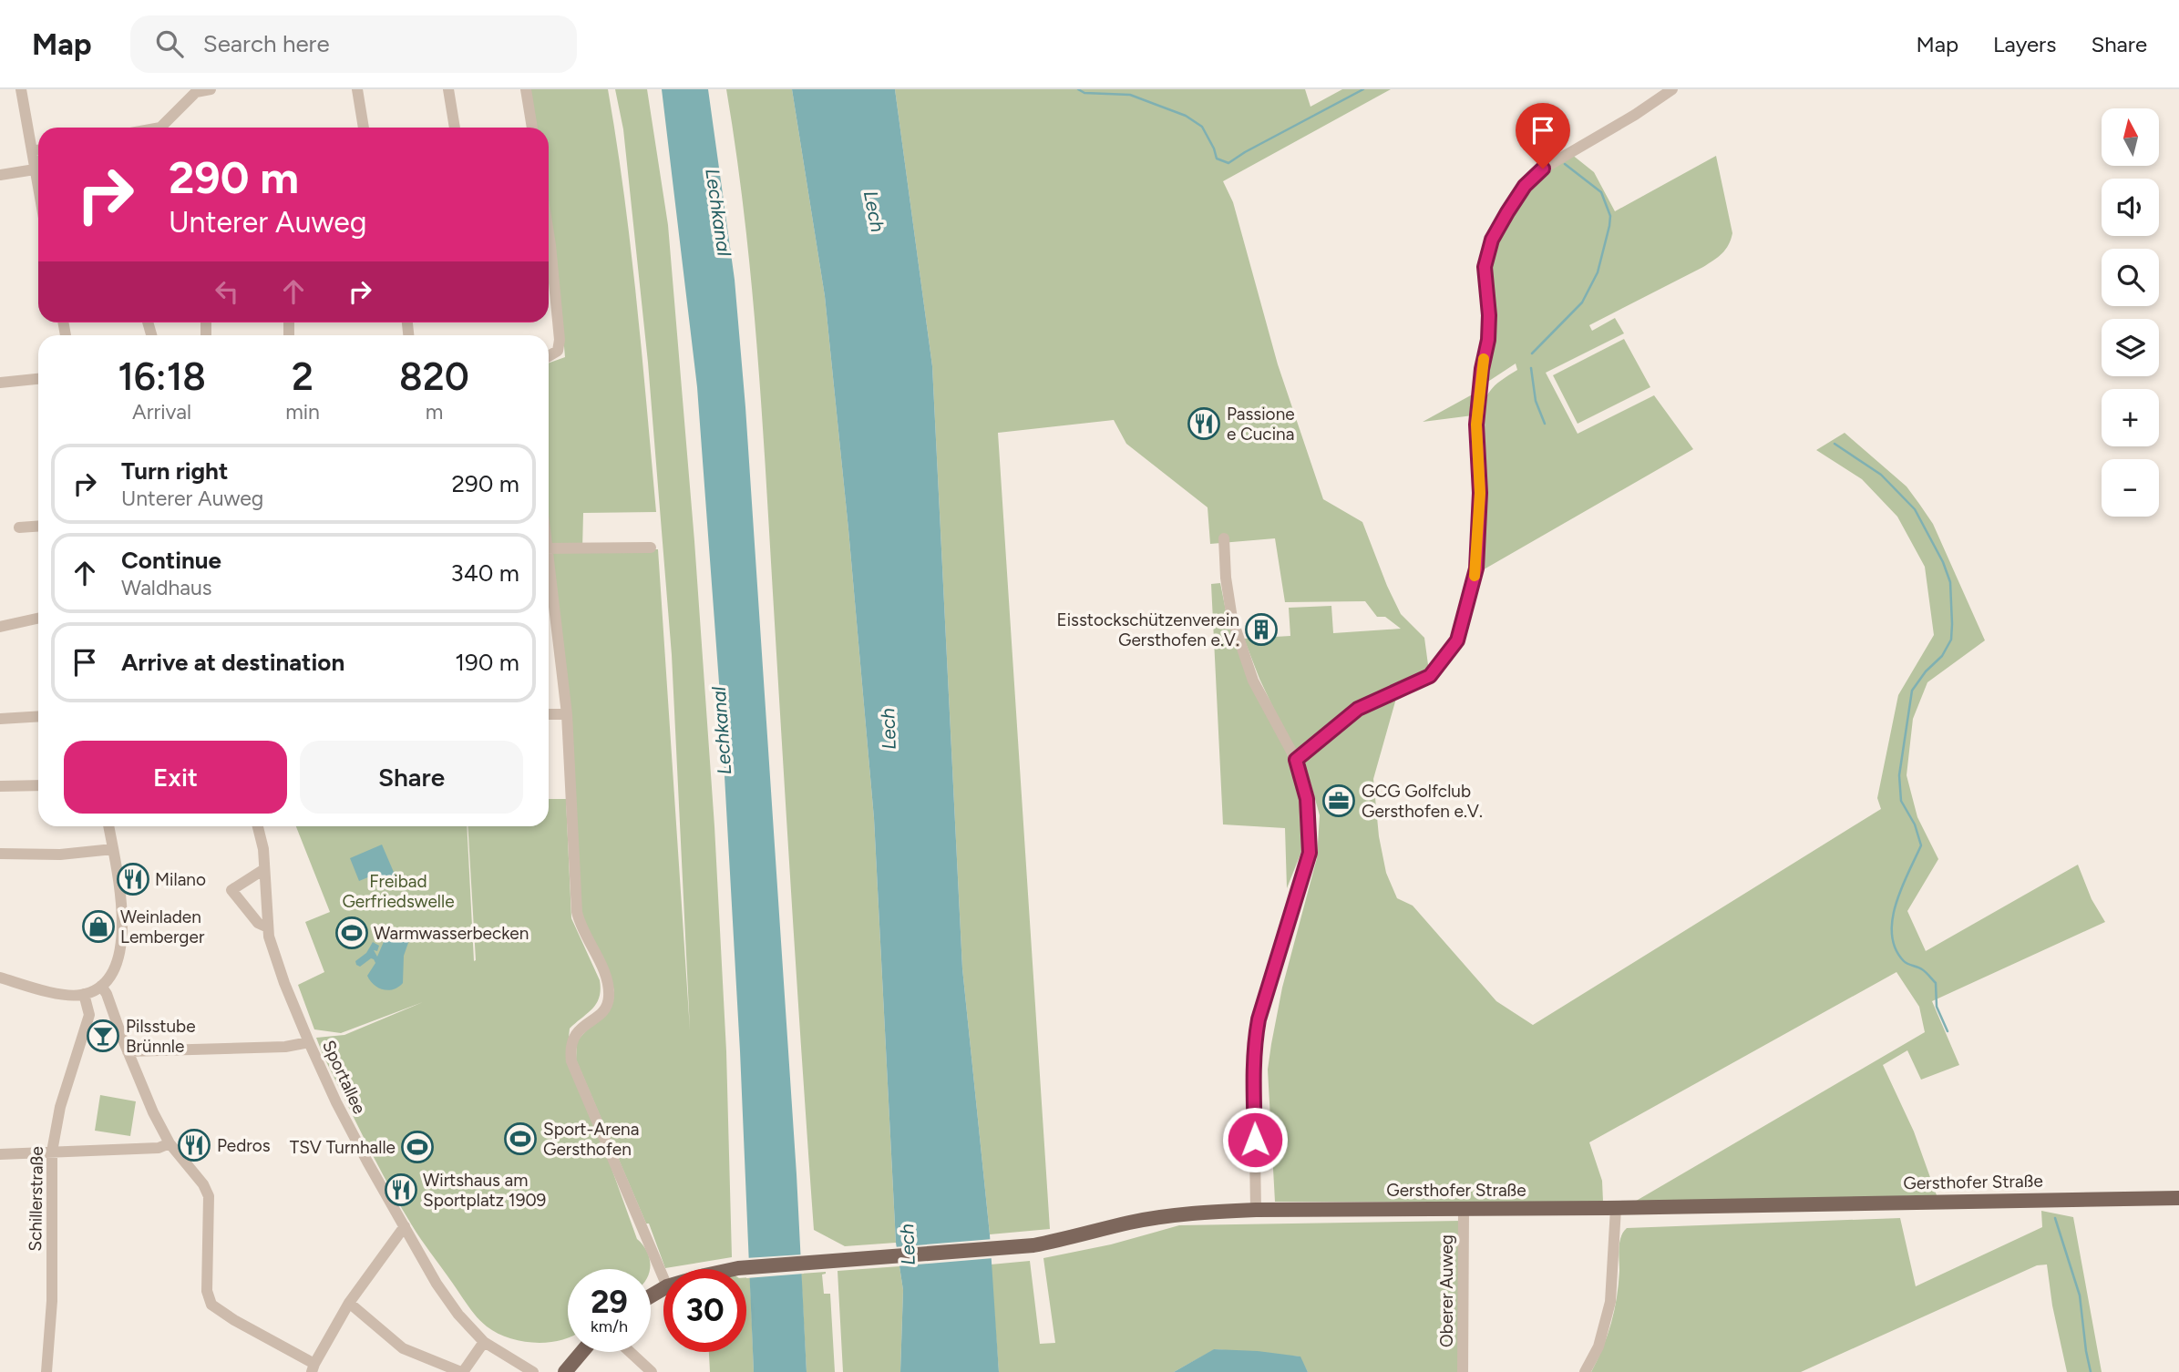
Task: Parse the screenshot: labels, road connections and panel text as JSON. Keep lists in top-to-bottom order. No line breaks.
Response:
{"streets":{"main road":["Gersthofer Straße"],"street":["Sportallee","Schillerstraße","Oberer Auweg"]},"crossings":[["Gersthofer Straße","Oberer Auweg"]],"water":["Lech","Lechkanal"],"parks":["Freibad Gerfriedswelle"],"places":{"restaurant":["Passione e Cucina","Milano","Pedros","Wirtshaus am Sportplatz 1909"],"building":["Eisstockschützenverein Gersthofen e.V."],"office":["GCG Golfclub Gersthofen e.V."],"shop":["Weinladen Lemberger"],"sports":["Warmwasserbecken","Sport-Arena Gersthofen","TSV Turnhalle"],"bar":["Pilsstube Brünnle"]},"north":"top","page":{"header":"Map","search":"Search here","nav":["Map","Layers","Share"],"map_buttons":["+","−"],"turn":["290 m","Unterer Auweg"],"eta":["16:18","Arrival","2","min","820","m"],"list":[{"name":"Turn right","note":"Unterer Auweg","value":"290 m"},{"name":"Continue","note":"Waldhaus","value":"340 m"},{"name":"Arrive at destination","value":"190 m"}],"buttons":["Exit","Share"],"speed":"29 km/h","limit":"30"}}
